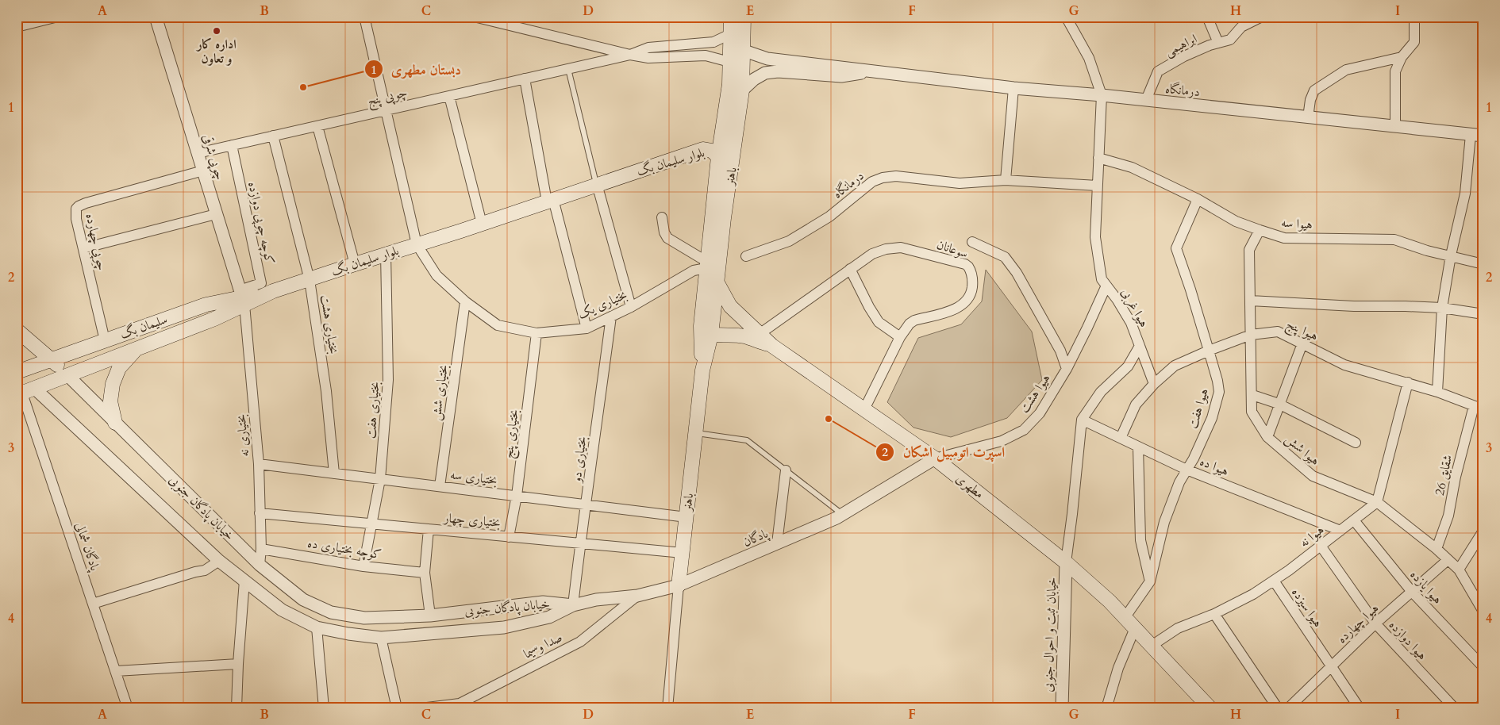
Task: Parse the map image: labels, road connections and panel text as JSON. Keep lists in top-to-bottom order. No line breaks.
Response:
{"streets":{"main road":["بلوار سلیمان بگ","باهنر","سلیمان بگ","مطهری","خیابان پادگان جنوبی"],"street":["ابراهیمی","درمانگاه","چوپی پنج","چوپی شرقی","کوچه چوپی دوازده","هیوا سه","چوپی چهارده","سوعانان","بختیاری یک","هیوا غربی","بختیاری هشت","هیوا پنج","بختیاری شش","هیوا هشت","هیوا هفت","بختیاری هفت","بختیاری پنج","بختیاری نه","هیوا شش","بختیاری دو","هیوا ده","شقایق 26","بختیاری سه","بختیاری چهار","هیوا نه","پادگان","پادگان شمالی","کوچه بختیاری ده","هیوا یازده","هیوا سیزده","هیوا چهارده","خیابان ثبت و احوال جنوبی","هیوا دوازده","صدا وسیما"]},"crossings":[["ابراهیمی","درمانگاه"],["درمانگاه","باهنر"],["درمانگاه","هیوا غربی"],["چوپی پنج","چوپی شرقی"],["چوپی پنج","کوچه چوپی دوازده"],["چوپی پنج","بختیاری یک"],["چوپی پنج","بختیاری هشت"],["چوپی شرقی","بلوار سلیمان بگ"],["چوپی شرقی","کوچه چوپی دوازده"],["چوپی شرقی","چوپی چهارده"],["چوپی شرقی","سلیمان بگ"],["چوپی شرقی","بختیاری نه"],["بلوار سلیمان بگ","باهنر"],["بلوار سلیمان بگ","کوچه چوپی دوازده"],["بلوار سلیمان بگ","بختیاری یک"],["بلوار سلیمان بگ","بختیاری هشت"],["بلوار سلیمان بگ","سلیمان بگ"],["بلوار سلیمان بگ","بختیاری هفت"],["بلوار سلیمان بگ","بختیاری نه"],["بلوار سلیمان بگ","خیابان پادگان جنوبی"],["بلوار سلیمان بگ","پادگان شمالی"],["باهنر","بختیاری یک"],["باهنر","بختیاری سه"],["باهنر","مطهری"],["باهنر","بختیاری چهار"],["باهنر","پادگان"],["کوچه چوپی دوازده","سلیمان بگ"],["کوچه چوپی دوازده","بختیاری نه"],["هیوا سه","هیوا غربی"],["هیوا سه","هیوا هفت"],["هیوا سه","هیوا شش"],["چوپی چهارده","سلیمان بگ"],["سوعانان","مطهری"],["بختیاری یک","بختیاری شش"],["بختیاری یک","بختیاری پنج"],["بختیاری یک","بختیاری دو"],["هیوا غربی","هیوا هشت"],["هیوا غربی","هیوا ده"],["هیوا غربی","مطهری"],["هیوا غربی","خیابان ثبت و احوال جنوبی"],["بختیاری هشت","بختیاری سه"],["سلیمان بگ","بختیاری نه"],["سلیمان بگ","خیابان پادگان جنوبی"],["هیوا پنج","هیوا هفت"],["هیوا پنج","هیوا شش"],["هیوا پنج","هیوا ده"],["هیوا پنج","شقایق 26"],["بختیاری شش","بختیاری سه"],["هیوا هشت","مطهری"],["هیوا هشت","پادگان"],["هیوا هفت","هیوا ده"],["هیوا هفت","مطهری"],["بختیاری هفت","بختیاری سه"],["بختیاری هفت","بختیاری چهار"],["بختیاری هفت","کوچه بختیاری ده"],["بختیاری پنج","بختیاری سه"],["بختیاری پنج","بختیاری چهار"],["بختیاری نه","بختیاری سه"],["بختیاری نه","خیابان پادگان جنوبی"],["بختیاری نه","بختیاری چهار"],["بختیاری نه","کوچه بختیاری ده"],["هیوا شش","شقایق 26"],["هیوا شش","هیوا نه"],["هیوا شش","هیوا چهارده"],["بختیاری دو","بختیاری سه"],["بختیاری دو","خیابان پادگان جنوبی"],["بختیاری دو","بختیاری چهار"],["بختیاری دو","پادگان"],["هیوا ده","هیوا نه"],["مطهری","هیوا نه"],["مطهری","پادگان"],["مطهری","خیابان ثبت و احوال جنوبی"],["خیابان پادگان جنوبی","پادگان"],["خیابان پادگان جنوبی","پادگان شمالی"],["هیوا نه","هیوا یازده"],["هیوا نه","هیوا سیزده"],["هیوا نه","هیوا دوازده"],["پادگان","صدا وسیما"],["هیوا یازده","هیوا چهارده"],["هیوا سیزده","هیوا چهارده"],["هیوا چهارده","هیوا دوازده"]],"places":["اداره کار و تعاون","دبستان مطهری","اسپرت اتومبیل اشکان"],"grid":{"columns":["A","B","C","D","E","F","G","H","I"],"rows":["1","2","3","4"]}}
